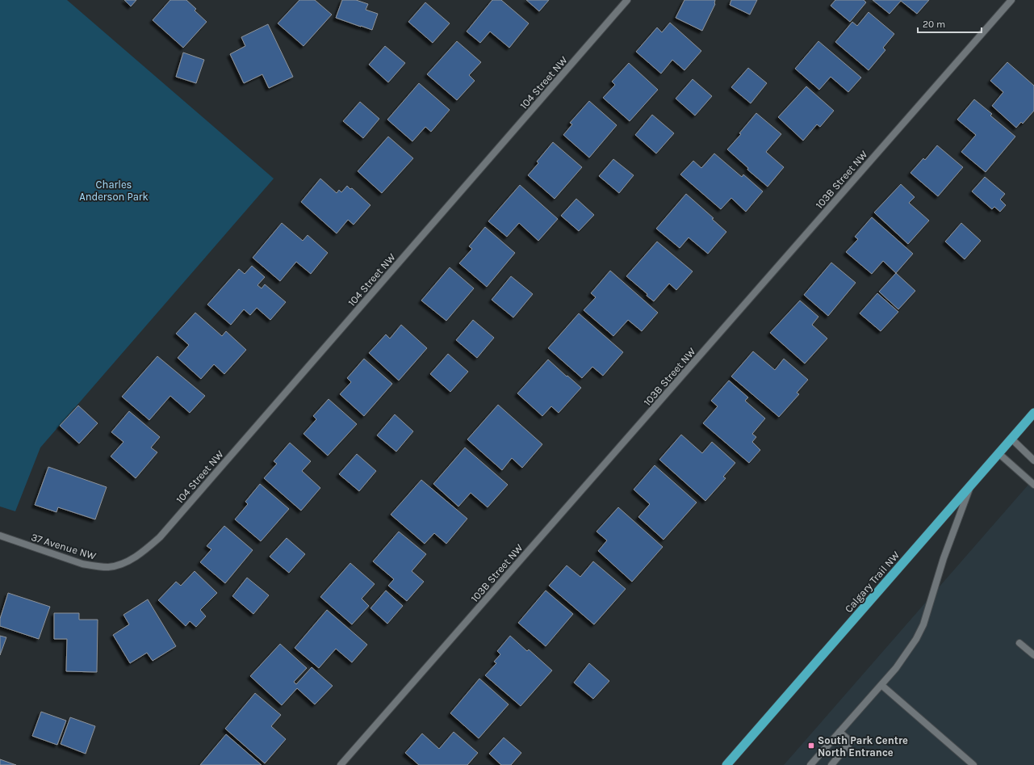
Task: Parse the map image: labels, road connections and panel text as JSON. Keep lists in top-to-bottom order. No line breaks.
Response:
{"streets":{"highway":["Calgary Trail NW"],"street":["104 Street NW","103B Street NW","37 Avenue NW"]},"crossings":[["104 Street NW","37 Avenue NW"]],"parks":["Charles Anderson Park"],"places":{"transit":["South Park Centre North Entrance"]},"scale_bar":"20 m"}
